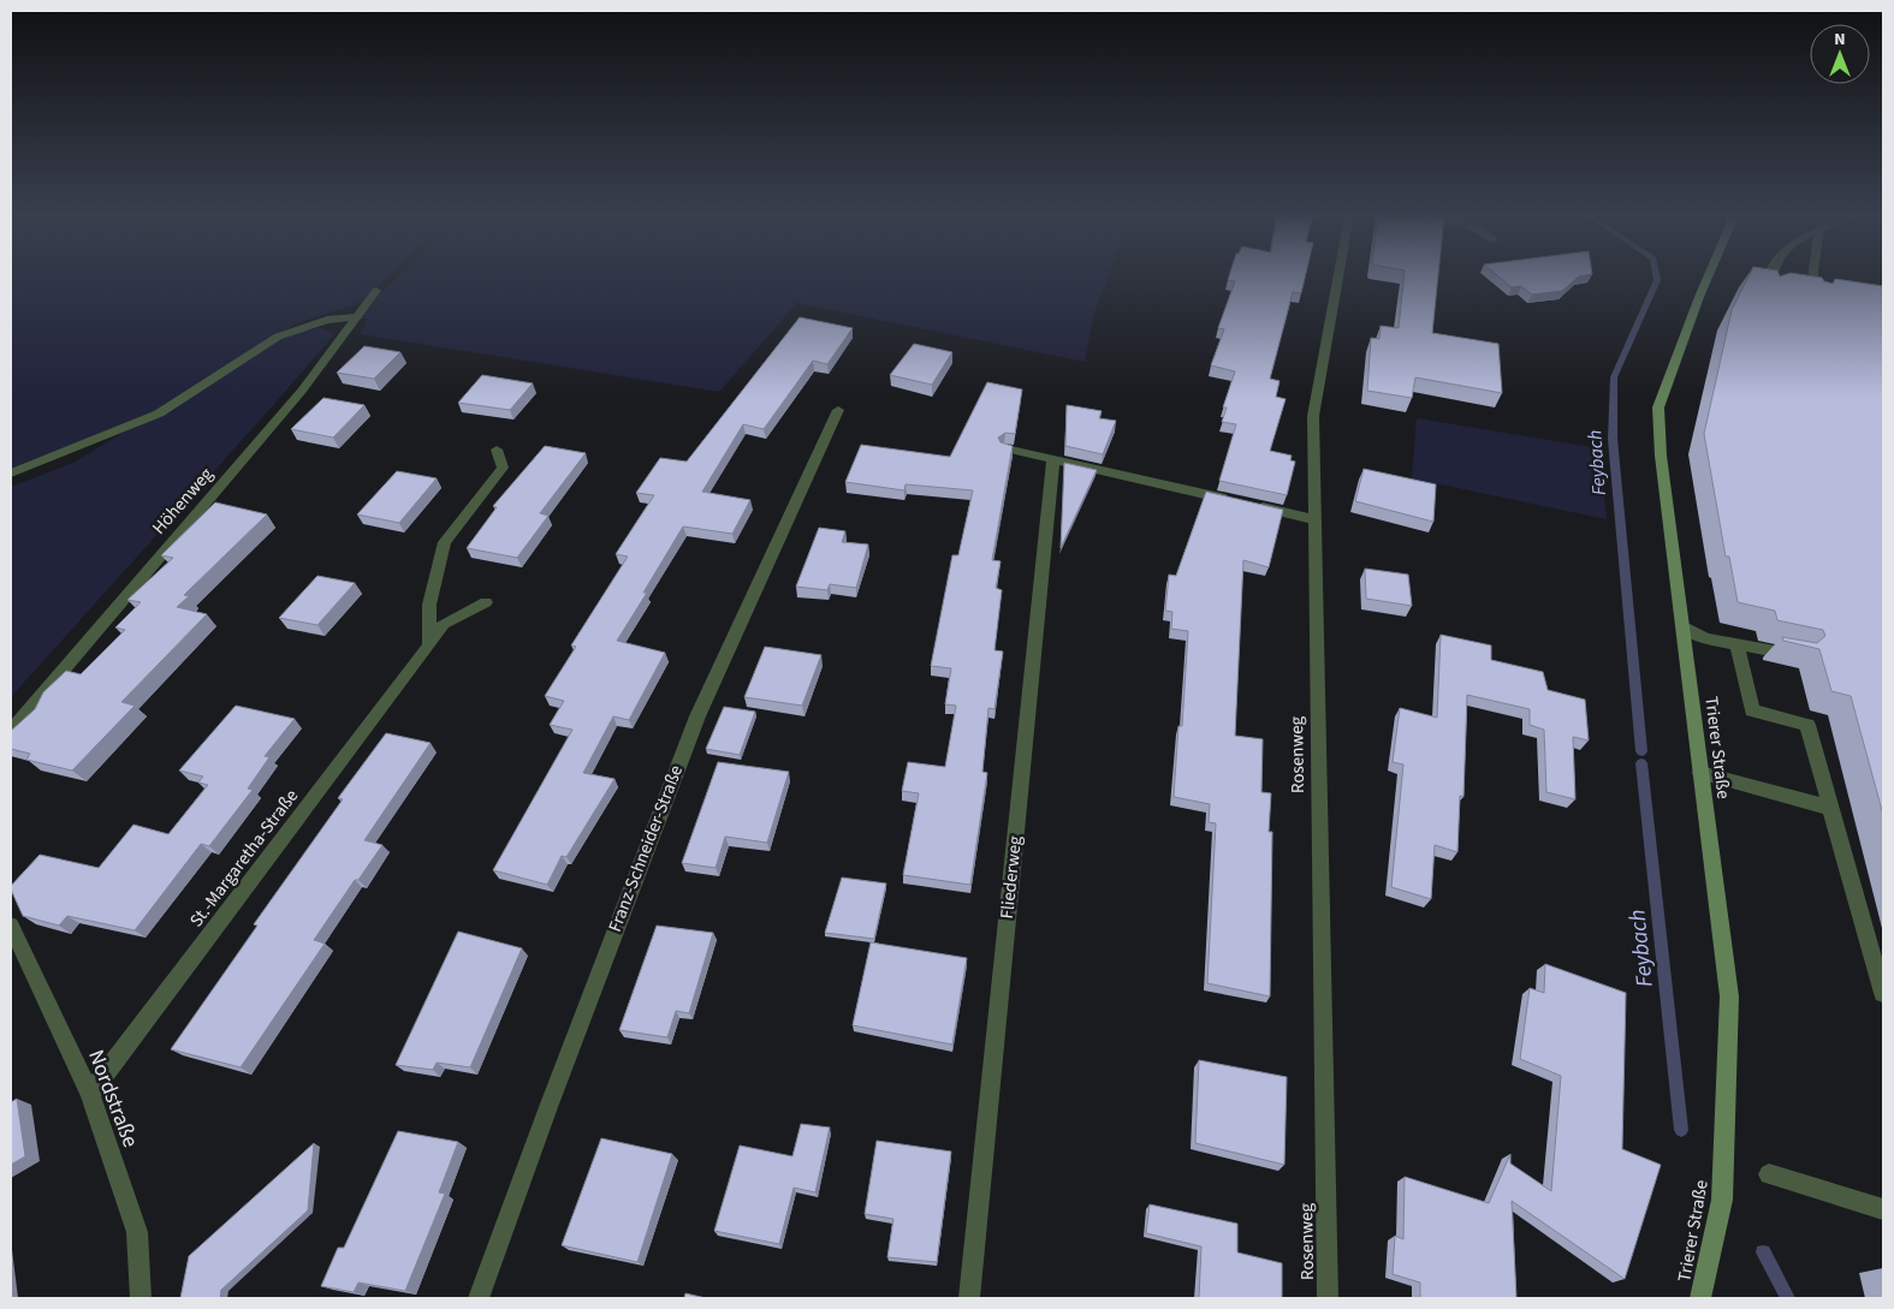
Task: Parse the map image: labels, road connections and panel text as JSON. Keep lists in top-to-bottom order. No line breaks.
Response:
{"streets":{"main road":["Trierer Straße"],"street":["Höhenweg","Rosenweg","Franz-Schneider-Straße","St.-Margaretha-Straße","Fliederweg","Nordstraße"]},"crossings":[["St.-Margaretha-Straße","Nordstraße"]],"water":["Feybach"],"north":"top"}
